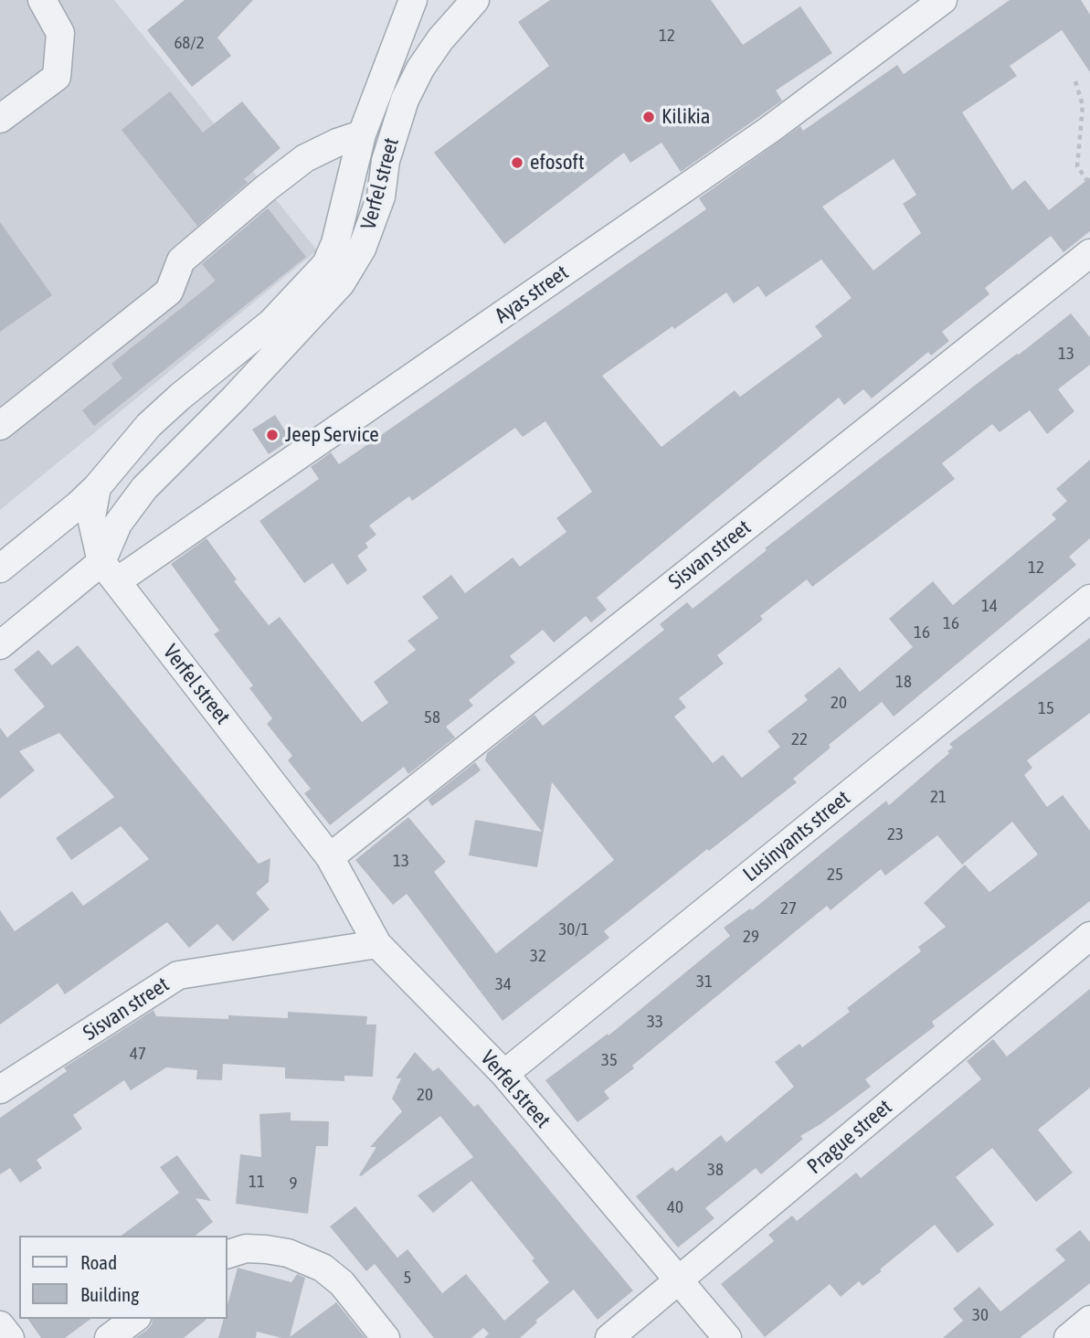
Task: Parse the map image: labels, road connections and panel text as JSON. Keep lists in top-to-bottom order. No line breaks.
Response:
{"streets":{"street":["Verfel street","Ayas street","Sisvan street","Lusinyants street","Prague street"]},"crossings":[["Verfel street","Ayas street"],["Verfel street","Sisvan street"],["Verfel street","Lusinyants street"],["Verfel street","Prague street"]],"places":["Kilikia","efosoft","Jeep Service"],"house_numbers":["12","68/2","13","12","14","16","16","18","20","15","58","22","21","23","13","25","27","30/1","29","32","31","34","33","47","35","20","38","11","9","40","5","30"],"legend":["Road","Building"]}
